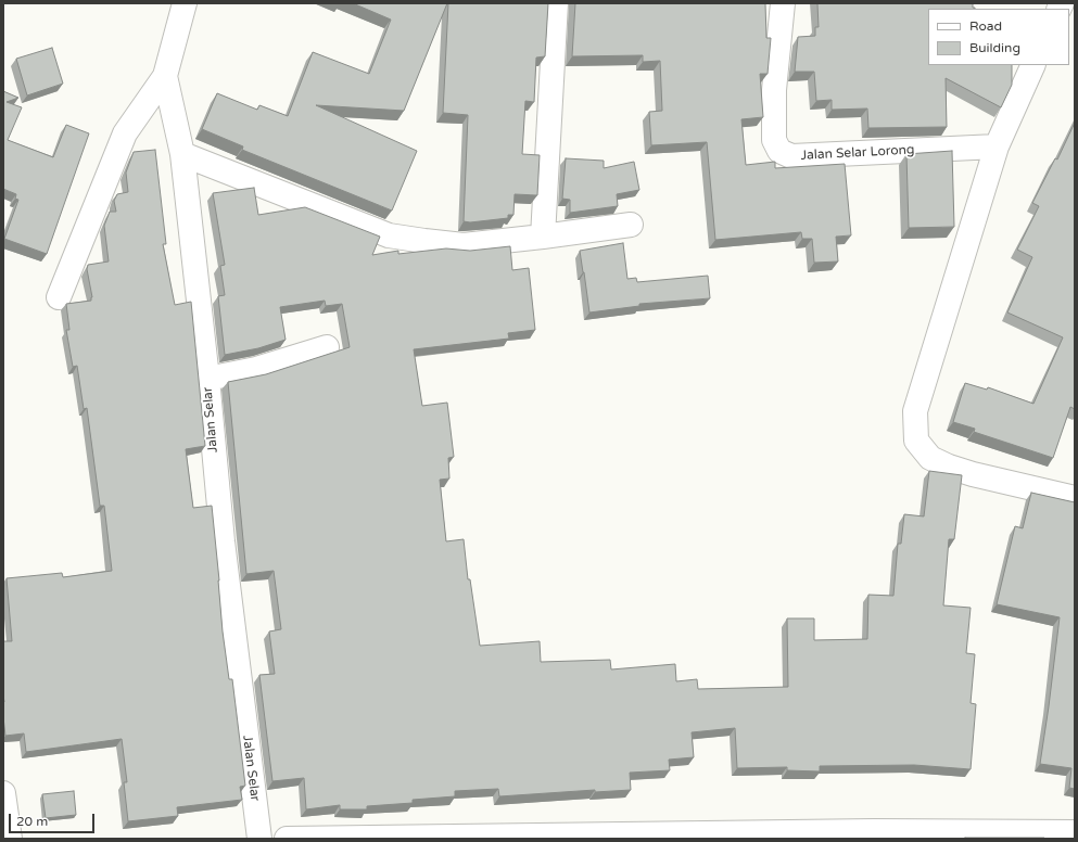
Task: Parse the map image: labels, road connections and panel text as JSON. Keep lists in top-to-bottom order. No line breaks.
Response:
{"streets":{"street":["Jalan Selar Lorong","Jalan Selar"]},"legend":["Road","Building"],"scale_bar":"20 m"}
